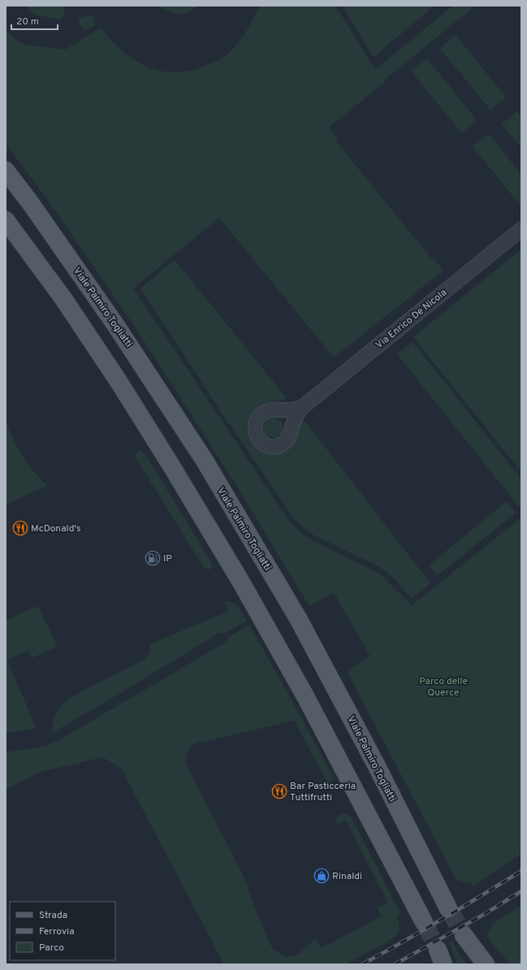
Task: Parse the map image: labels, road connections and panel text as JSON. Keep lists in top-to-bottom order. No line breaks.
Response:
{"streets":{"main road":["Viale Palmiro Togliatti"],"street":["Via Enrico De Nicola"]},"parks":["Parco delle Querce"],"places":{"restaurant":["McDonald's","Bar Pasticceria Tuttifrutti"],"fuel station":["IP"],"shop":["Rinaldi"]},"legend":["Strada","Ferrovia","Parco"],"scale_bar":"20 m"}
